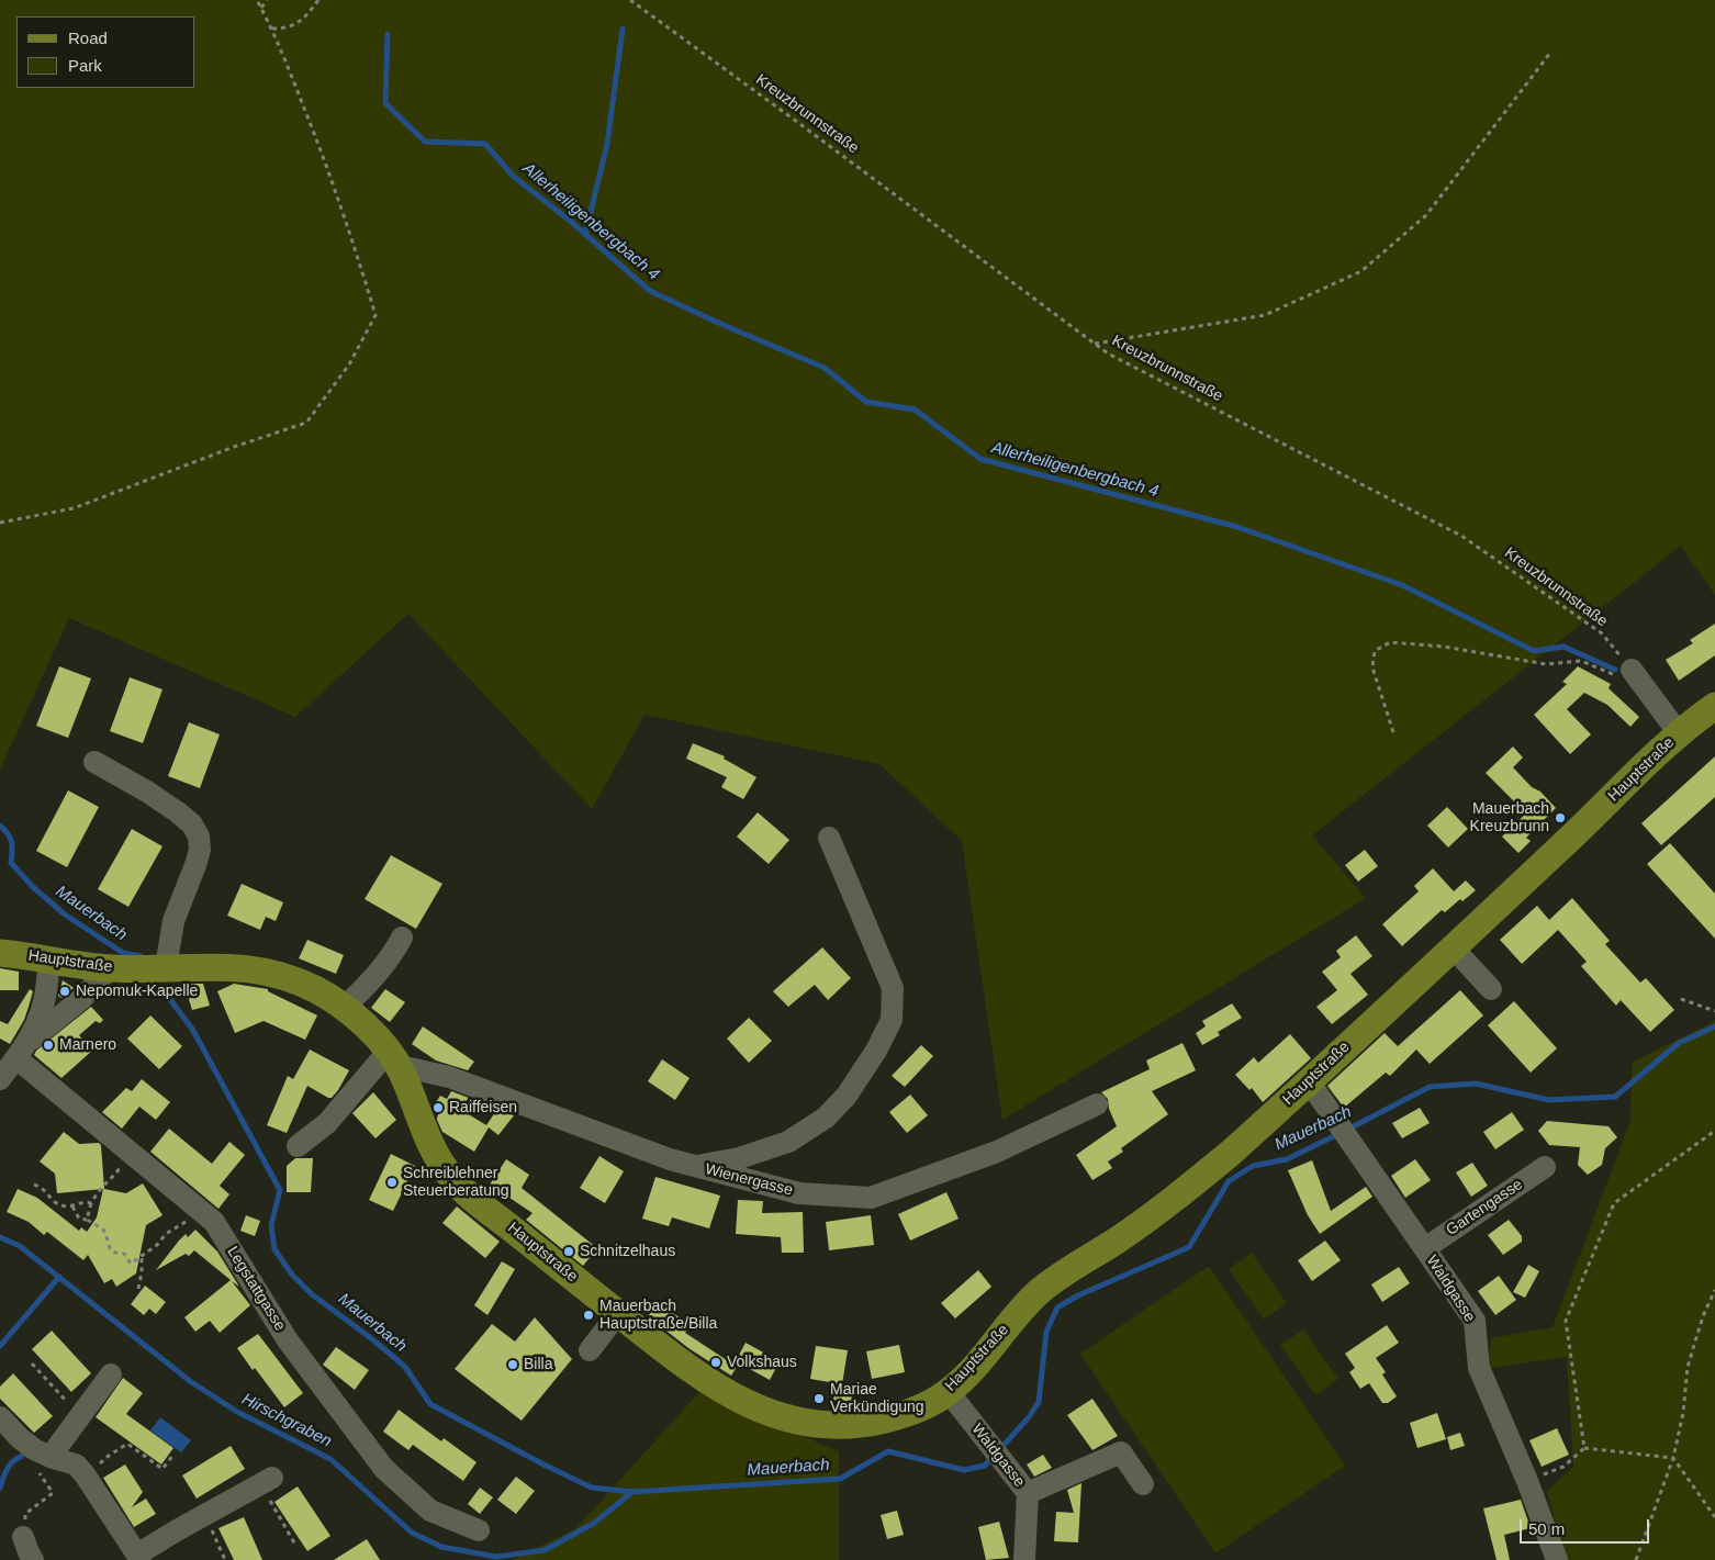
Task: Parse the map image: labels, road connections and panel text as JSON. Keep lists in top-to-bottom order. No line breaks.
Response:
{"streets":{"main road":["Hauptstraße"],"street":["Wienergasse","Gartengasse","Legstattgasse","Waldgasse"],"path":["Kreuzbrunnstraße"]},"crossings":[["Hauptstraße","Wienergasse"],["Hauptstraße","Waldgasse"],["Gartengasse","Waldgasse"]],"water":["Allerheiligenbergbach 4","Mauerbach","Hirschgraben"],"places":["Mauerbach Kreuzbrunn","Nepomuk-Kapelle","Marnero","Raiffeisen","Schreiblehner Steuerberatung","Schnitzelhaus","Mauerbach Hauptstraße/Billa","Volkshaus","Billa","Mariae Verkündigung"],"legend":["Road","Park"],"scale_bar":"50 m"}
